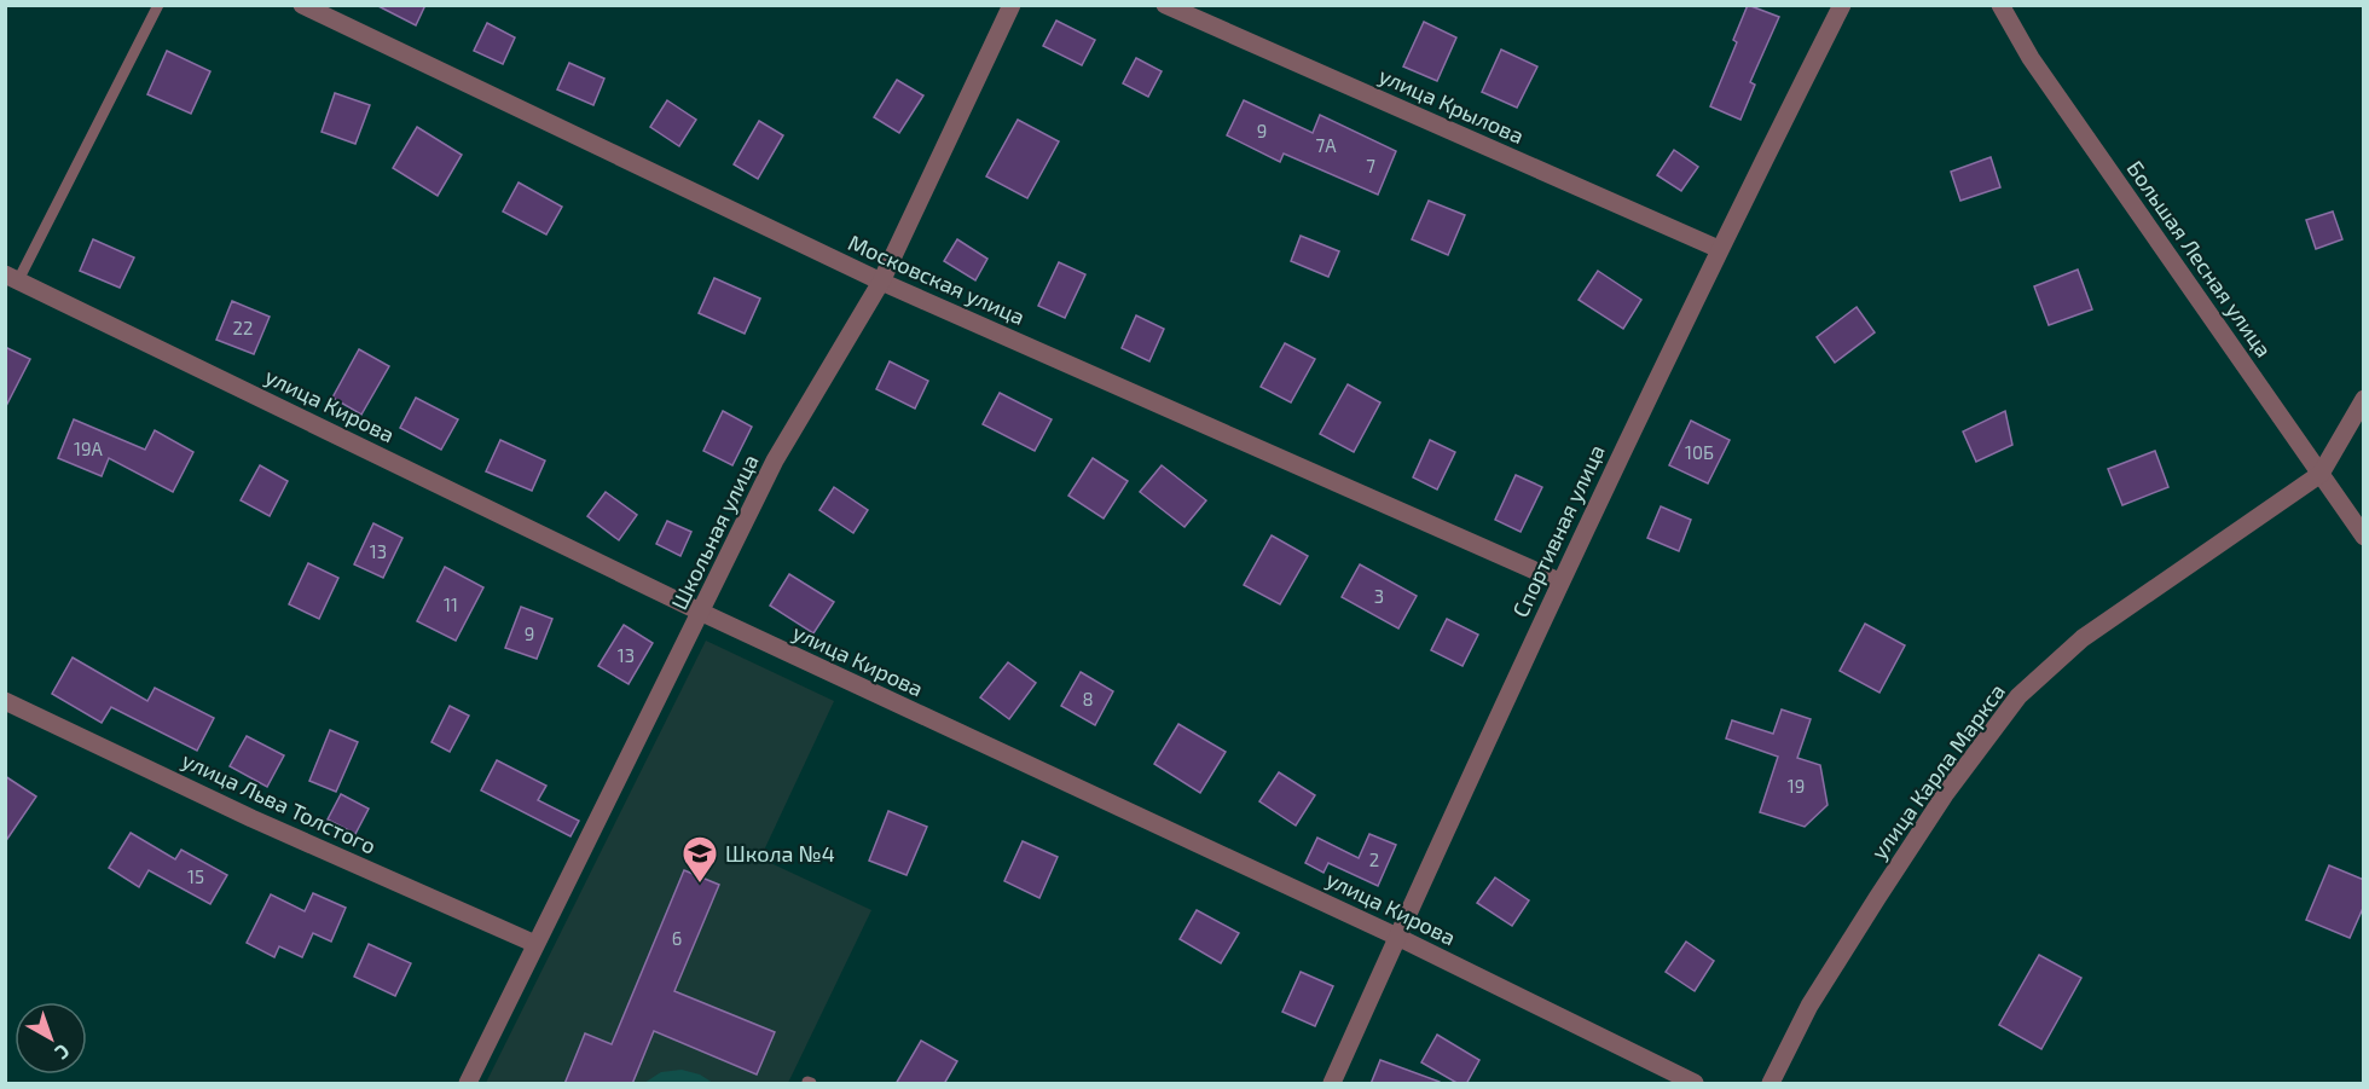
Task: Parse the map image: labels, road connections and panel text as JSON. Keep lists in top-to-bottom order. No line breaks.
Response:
{"streets":{"street":["улица Крылова","Большая Лесная улица","Московская улица","улица Кирова","Спортивная улица","Школьная улица","улица Карла Маркса","улица Льва Толстого"]},"crossings":[["улица Крылова","Спортивная улица"],["Большая Лесная улица","улица Карла Маркса"],["Московская улица","Спортивная улица"],["Московская улица","Школьная улица"],["улица Кирова","Спортивная улица"],["улица Кирова","Школьная улица"],["Школьная улица","улица Льва Толстого"]],"places":{"school or university":["Школа №4"]},"house_numbers":["9","7А","7","22","19А","10Б","13","3","11","9","13","8","19","2","15","6"],"north":"bottom right"}
